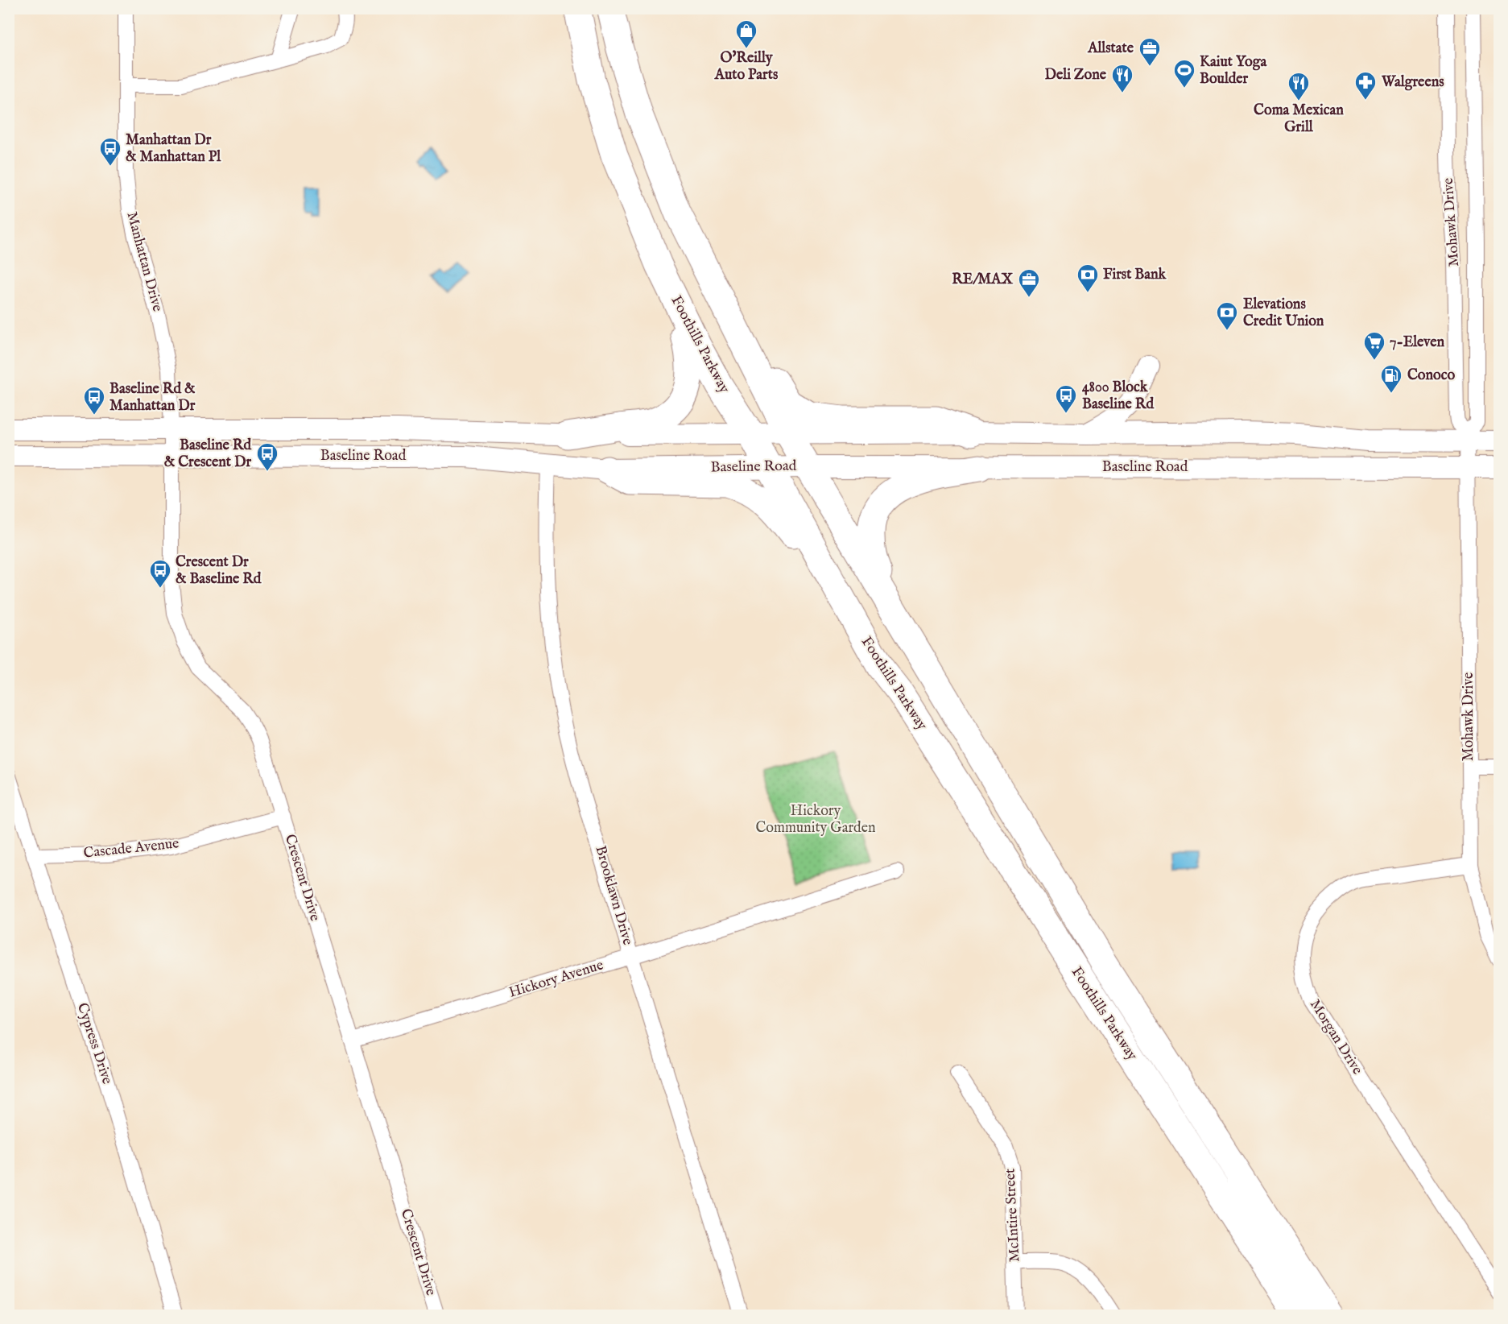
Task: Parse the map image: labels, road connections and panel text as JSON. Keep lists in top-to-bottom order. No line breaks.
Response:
{"streets":{"highway":["Foothills Parkway"],"main road":["Baseline Road"],"street":["Mohawk Drive","Manhattan Drive","Cascade Avenue","Crescent Drive","Brooklawn Drive","Hickory Avenue","Morgan Drive","Cypress Drive","McIntire Street"]},"crossings":[["Mohawk Drive","Baseline Road"],["Mohawk Drive","Morgan Drive"],["Manhattan Drive","Baseline Road"],["Manhattan Drive","Crescent Drive"],["Foothills Parkway","Baseline Road"],["Baseline Road","Crescent Drive"],["Baseline Road","Brooklawn Drive"],["Cascade Avenue","Crescent Drive"],["Cascade Avenue","Cypress Drive"],["Crescent Drive","Hickory Avenue"],["Brooklawn Drive","Hickory Avenue"]],"parks":["Hickory Community Garden"],"places":{"shop":["O'Reilly Auto Parts"],"office":["Allstate","RE/MAX"],"sports":["Kaiut Yoga Boulder"],"restaurant":["Deli Zone","Coma Mexican Grill"],"pharmacy":["Walgreens"],"bus stop":["Manhattan Dr & Manhattan Pl","4800 Block Baseline Rd","Baseline Rd & Manhattan Dr","Baseline Rd & Crescent Dr","Crescent Dr & Baseline Rd"],"bank":["First Bank","Elevations Credit Union"],"supermarket":["7-Eleven"],"fuel station":["Conoco"]}}
